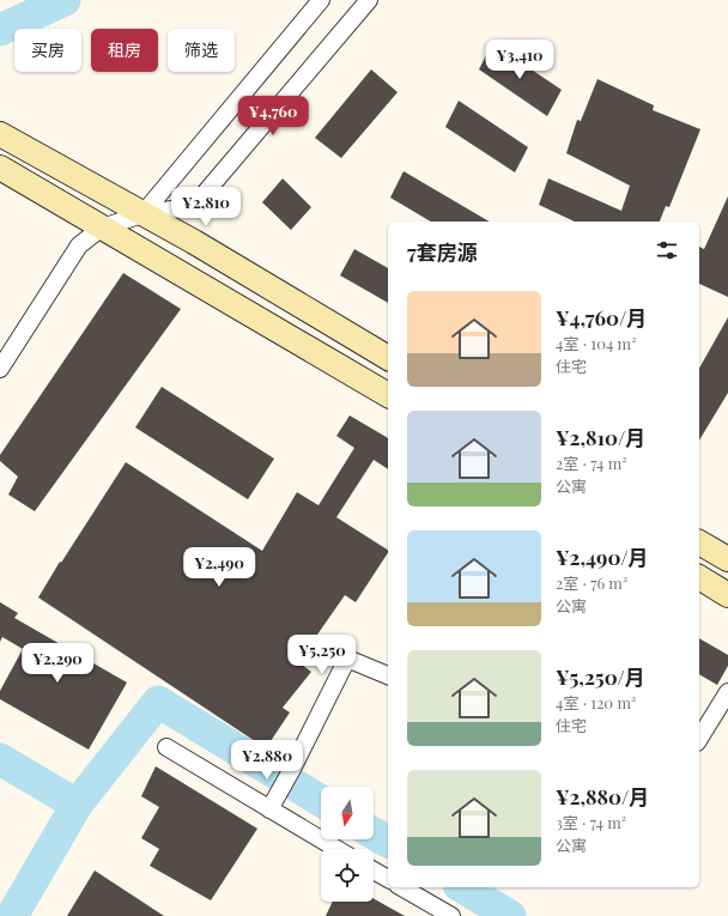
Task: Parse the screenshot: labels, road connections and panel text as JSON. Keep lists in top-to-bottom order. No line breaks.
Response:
{"north":"bottom","page":{"chip":["买房","租房","筛选"],"price":["¥3,410","¥4,760","¥2,810","¥2,490","¥5,250","¥2,290","¥2,880"],"heading":"7套房源","list":[{"name":"¥4,760/月","note":"4室 · 104 m² · 住宅"},{"name":"¥2,810/月","note":"2室 · 74 m² · 公寓"},{"name":"¥2,490/月","note":"2室 · 76 m² · 公寓"},{"name":"¥5,250/月","note":"4室 · 120 m² · 住宅"},{"name":"¥2,880/月","note":"3室 · 74 m² · 公寓"}]}}
